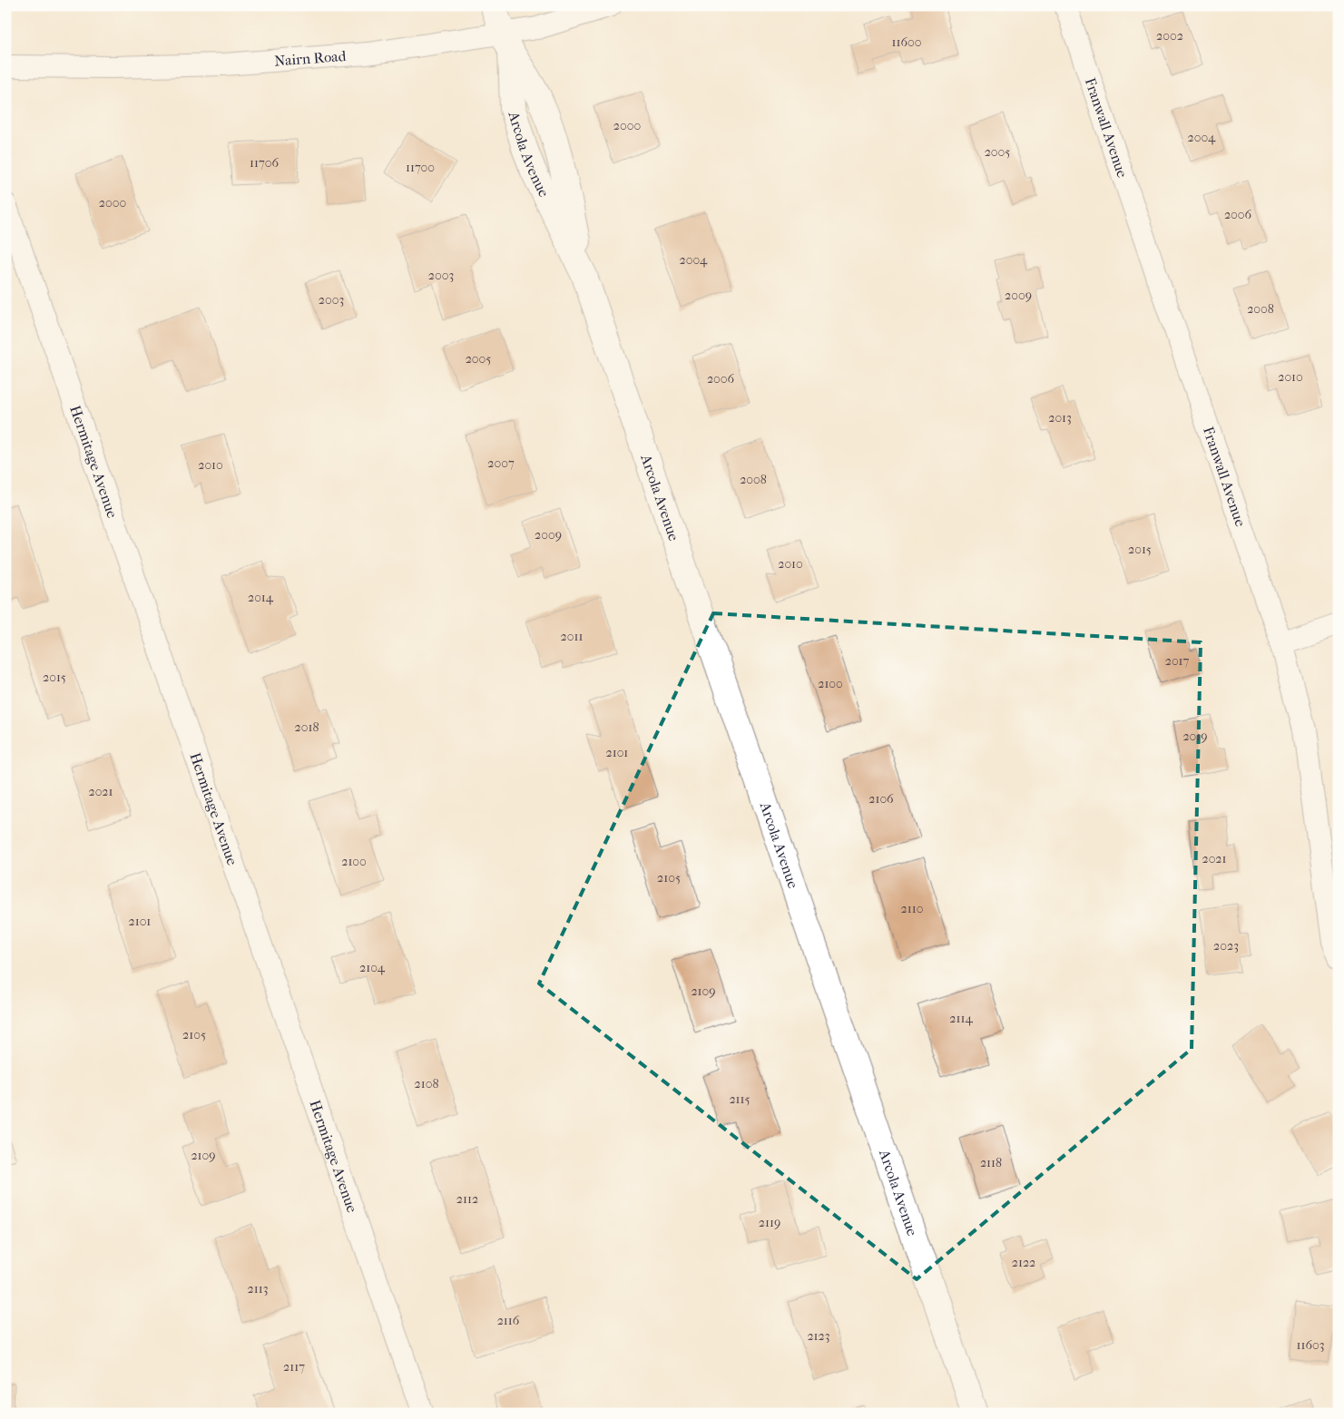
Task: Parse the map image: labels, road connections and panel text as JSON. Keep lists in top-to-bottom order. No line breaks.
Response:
{"streets":{"street":["Nairn Road","Franwall Avenue","Arcola Avenue","Hermitage Avenue"]},"crossings":[["Nairn Road","Arcola Avenue"]],"house_numbers":["2002","11600","2000","2004","2005","11706","11700","2000","2006","2004","2003","2009","2003","2008","2005","2010","2006","2013","2007","2010","2008","2009","2015","2010","2014","2011","2017","2015","2100","2018","2019","2101","2021","2106","2021","2100","2105","2110","2101","2023","2104","2109","2114","2105","2108","2115","2109","2118","2112","2119","2122","2113","2116","2123","11603","2117"]}
